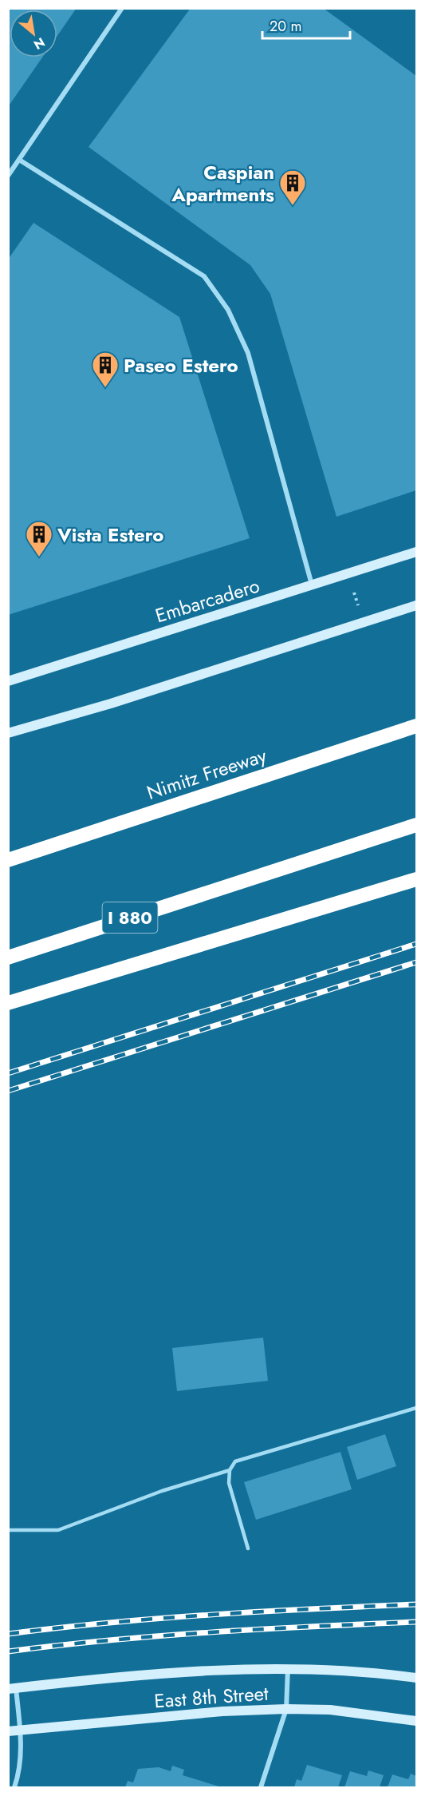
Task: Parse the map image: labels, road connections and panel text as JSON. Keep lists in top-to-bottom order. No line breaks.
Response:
{"streets":{"highway":["Nimitz Freeway","I 880"],"main road":["Embarcadero","East 8th Street"]},"places":{"building":["Caspian Apartments","Paseo Estero","Vista Estero"]},"scale_bar":"20 m","north":"bottom right"}
